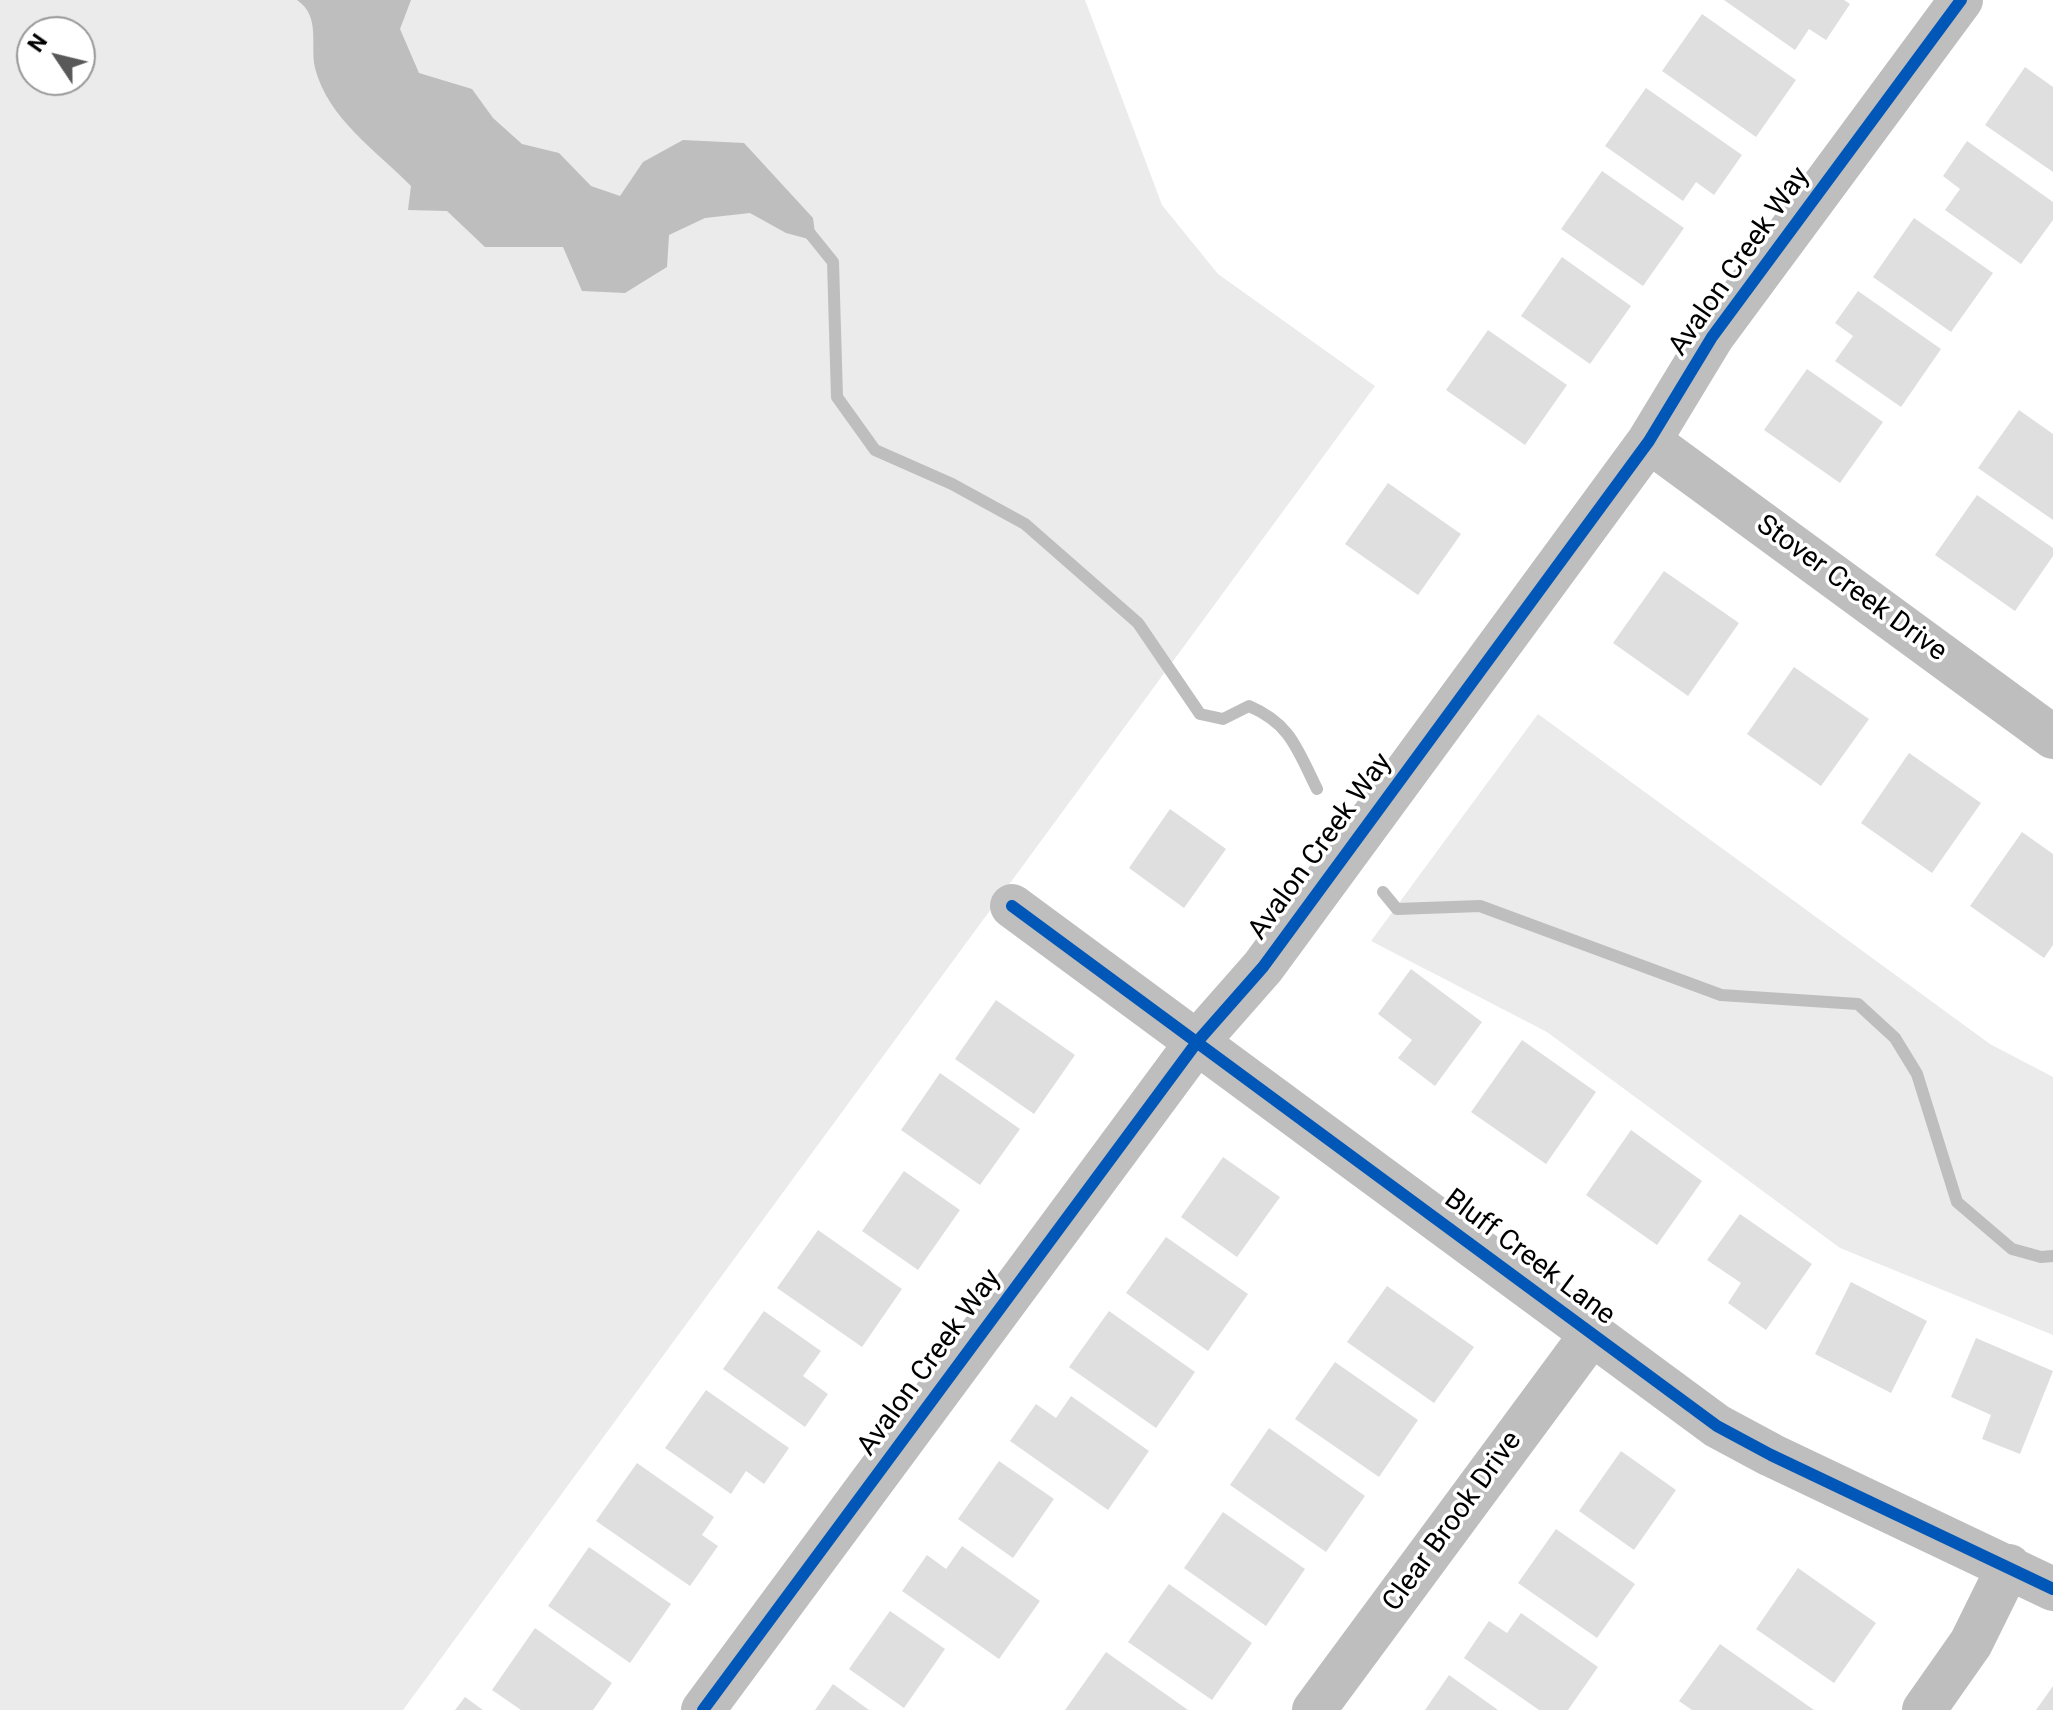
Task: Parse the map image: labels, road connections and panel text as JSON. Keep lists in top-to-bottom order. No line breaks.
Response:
{"streets":{"street":["Avalon Creek Way","Stover Creek Drive","Bluff Creek Lane","Clear Brook Drive"]},"crossings":[["Avalon Creek Way","Stover Creek Drive"],["Avalon Creek Way","Bluff Creek Lane"],["Bluff Creek Lane","Clear Brook Drive"]],"north":"top left"}
